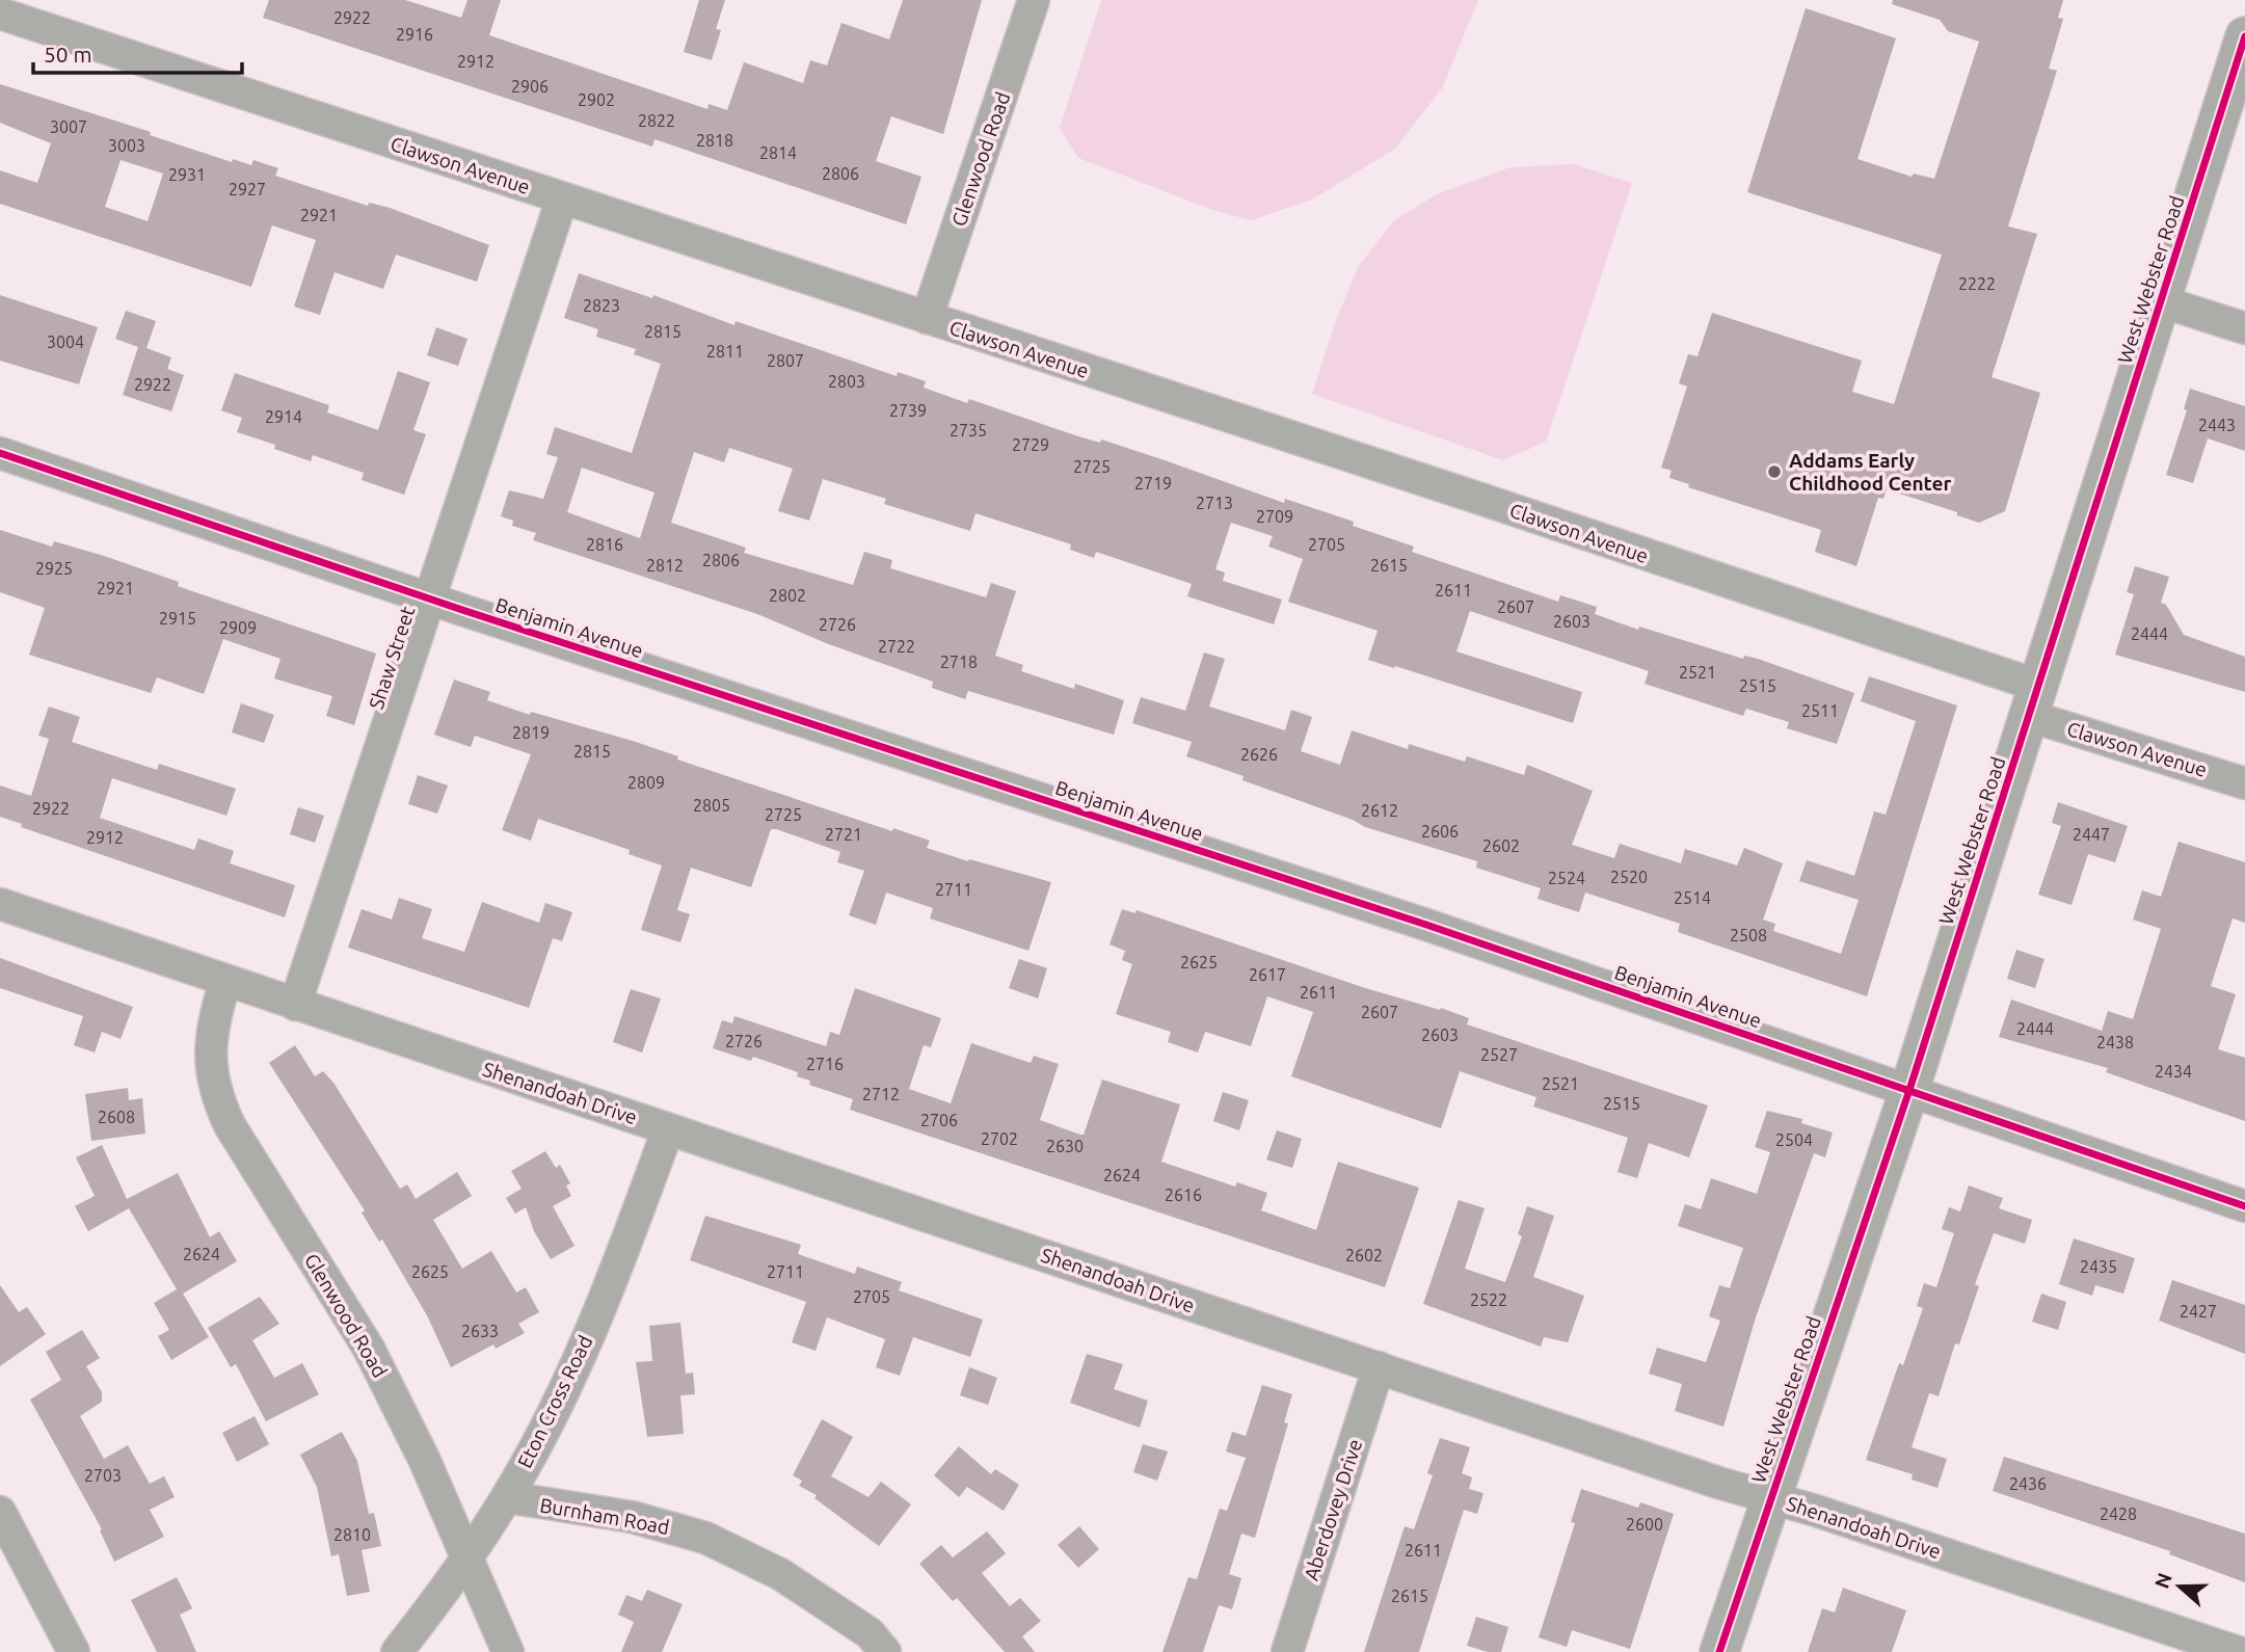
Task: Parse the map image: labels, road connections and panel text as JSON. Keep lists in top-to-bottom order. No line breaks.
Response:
{"streets":{"street":["Glenwood Road","Clawson Avenue","West Webster Road","Benjamin Avenue","Shaw Street","Shenandoah Drive","Eton Cross Road","Aberdovey Drive","Burnham Road"]},"crossings":[["Glenwood Road","Clawson Avenue"],["Glenwood Road","Shenandoah Drive"],["Glenwood Road","Eton Cross Road"],["Clawson Avenue","West Webster Road"],["Clawson Avenue","Shaw Street"],["West Webster Road","Benjamin Avenue"],["West Webster Road","Shenandoah Drive"],["Benjamin Avenue","Shaw Street"],["Shaw Street","Shenandoah Drive"],["Shenandoah Drive","Eton Cross Road"],["Shenandoah Drive","Aberdovey Drive"],["Eton Cross Road","Burnham Road"]],"places":["Addams Early Childhood Center"],"house_numbers":["2922","2916","2912","2906","2902","2822","3007","2818","3003","2814","2806","2931","2927","2921","2222","2823","2815","3004","2811","2807","2803","2922","2739","2914","2443","2735","2729","2725","2719","2713","2709","2816","2705","2806","2812","2615","2925","2921","2611","2802","2607","2915","2603","2726","2909","2444","2722","2718","2521","2515","2511","2819","2815","2626","2809","2805","2922","2612","2725","2606","2721","2447","2912","2602","2520","2524","2711","2514","2508","2625","2617","2611","2607","2444","2603","2726","2438","2527","2716","2434","2521","2712","2515","2608","2706","2702","2504","2630","2624","2616","2624","2602","2435","2625","2711","2705","2522","2427","2633","2703","2436","2428","2600","2810","2611","2615"],"scale_bar":"50 m","north":"left"}
